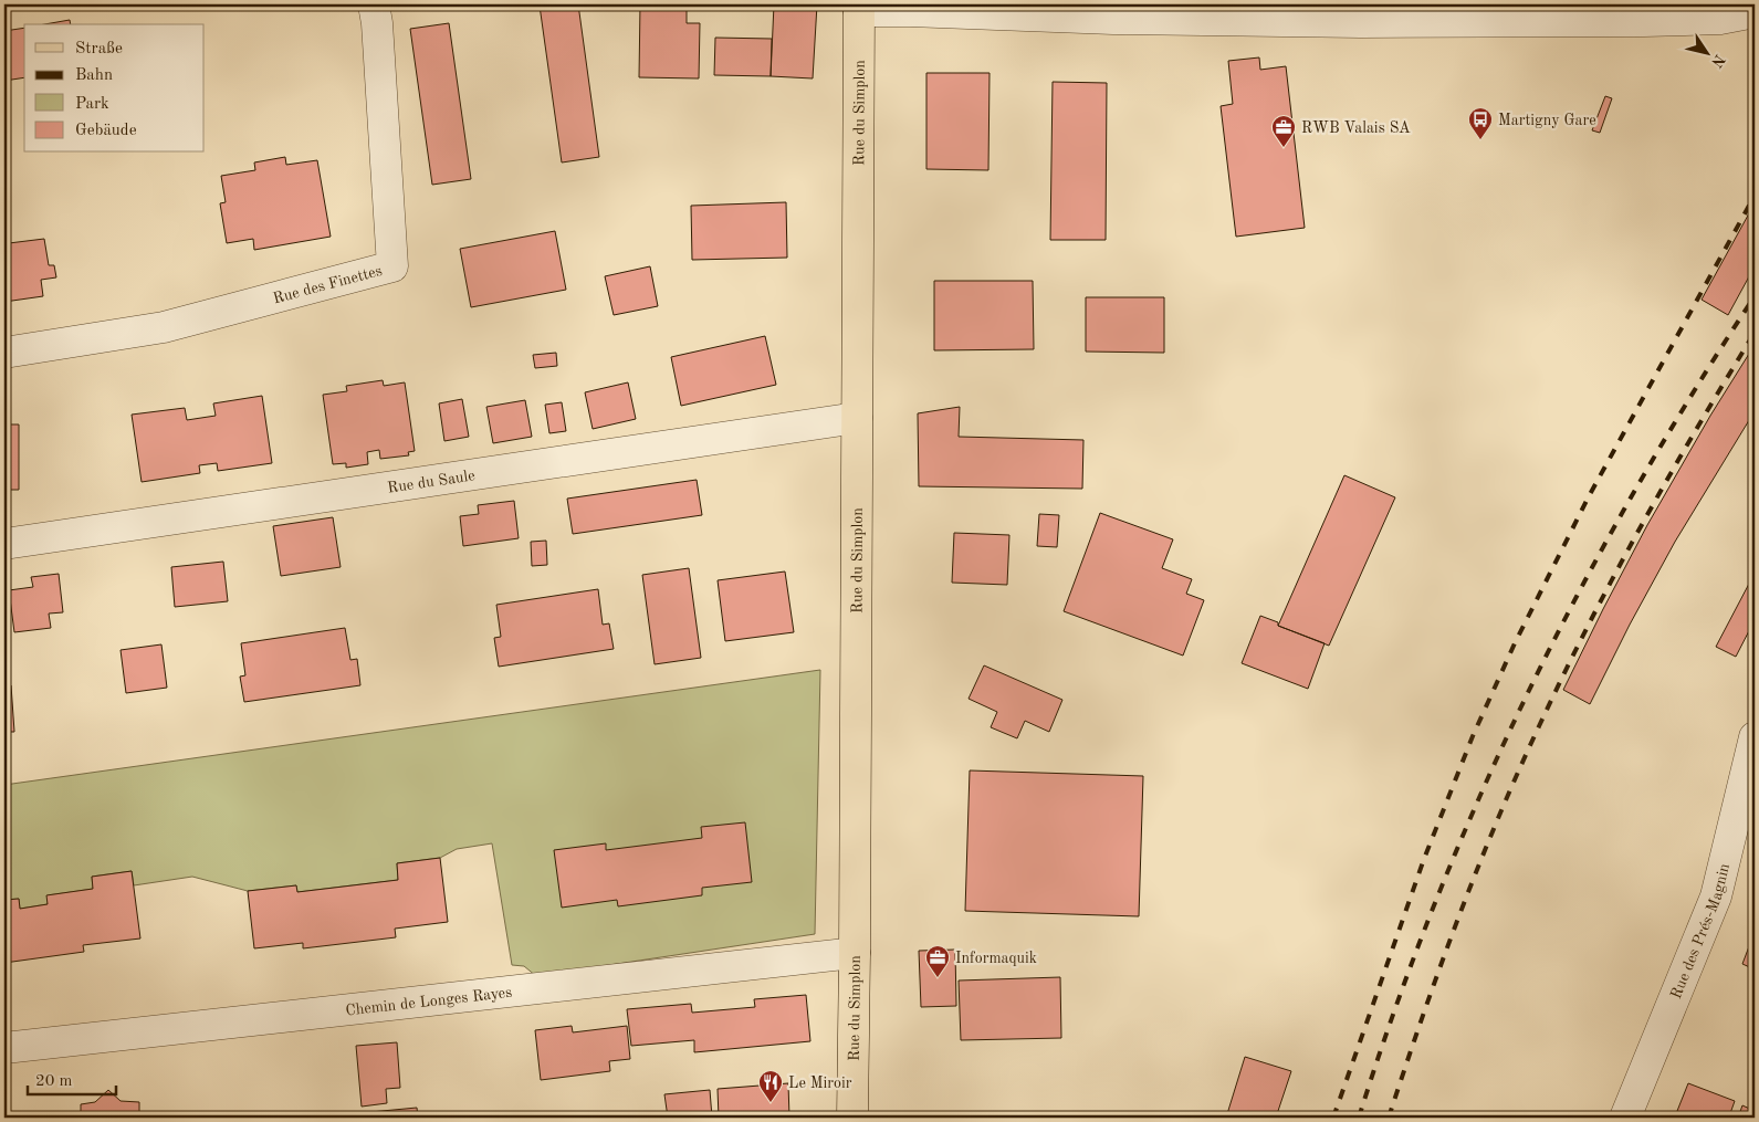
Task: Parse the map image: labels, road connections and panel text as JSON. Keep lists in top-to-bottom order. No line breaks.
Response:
{"streets":{"main road":["Rue du Simplon"],"street":["Rue des Finettes","Rue du Saule","Rue des Prés-Magnin","Chemin de Longes Rayes"]},"crossings":[["Rue du Simplon","Rue du Saule"],["Rue du Simplon","Chemin de Longes Rayes"]],"places":{"bus stop":["Martigny Gare"],"office":["RWB Valais SA","Informaquik"],"restaurant":["Le Miroir"]},"legend":["Straße","Bahn","Park","Gebäude"],"scale_bar":"20 m","north":"bottom right"}
